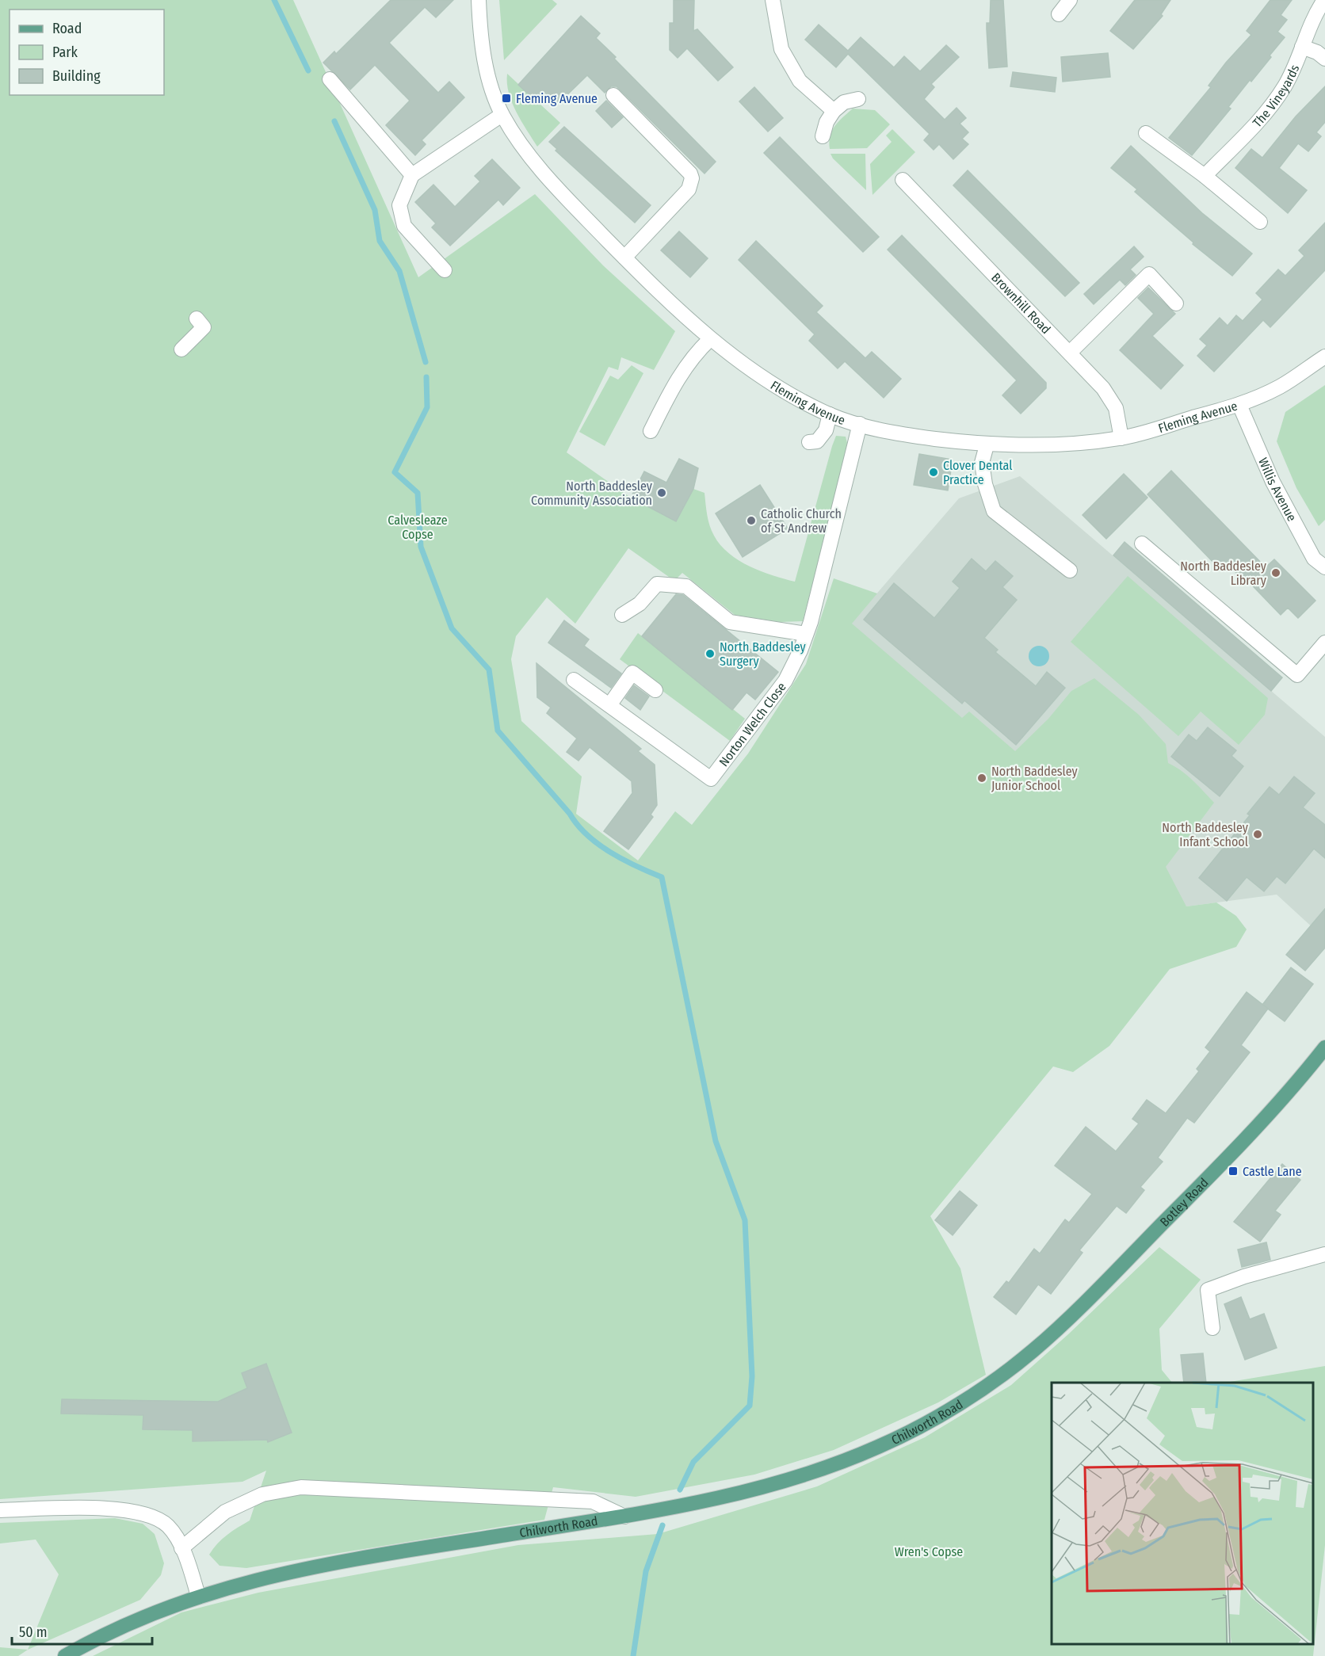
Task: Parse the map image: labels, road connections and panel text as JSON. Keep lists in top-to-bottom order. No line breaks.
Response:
{"streets":{"main road":["Botley Road","Chilworth Road"],"street":["The Vineyards","Brownhill Road","Fleming Avenue","Willis Avenue","Norton Welch Close"]},"crossings":[["Brownhill Road","Fleming Avenue"],["Fleming Avenue","Willis Avenue"],["Fleming Avenue","Norton Welch Close"],["Botley Road","Chilworth Road"]],"parks":["Calvesleaze Copse","Wren's Copse"],"places":{"transit":["Fleming Avenue","Castle Lane"],"other":["Clover Dental Practice","North Baddesley Community Association","Catholic Church of St Andrew","North Baddesley Library","North Baddesley Surgery","North Baddesley Junior School","North Baddesley Infant School"]},"legend":["Road","Park","Building"],"scale_bar":"50 m"}
